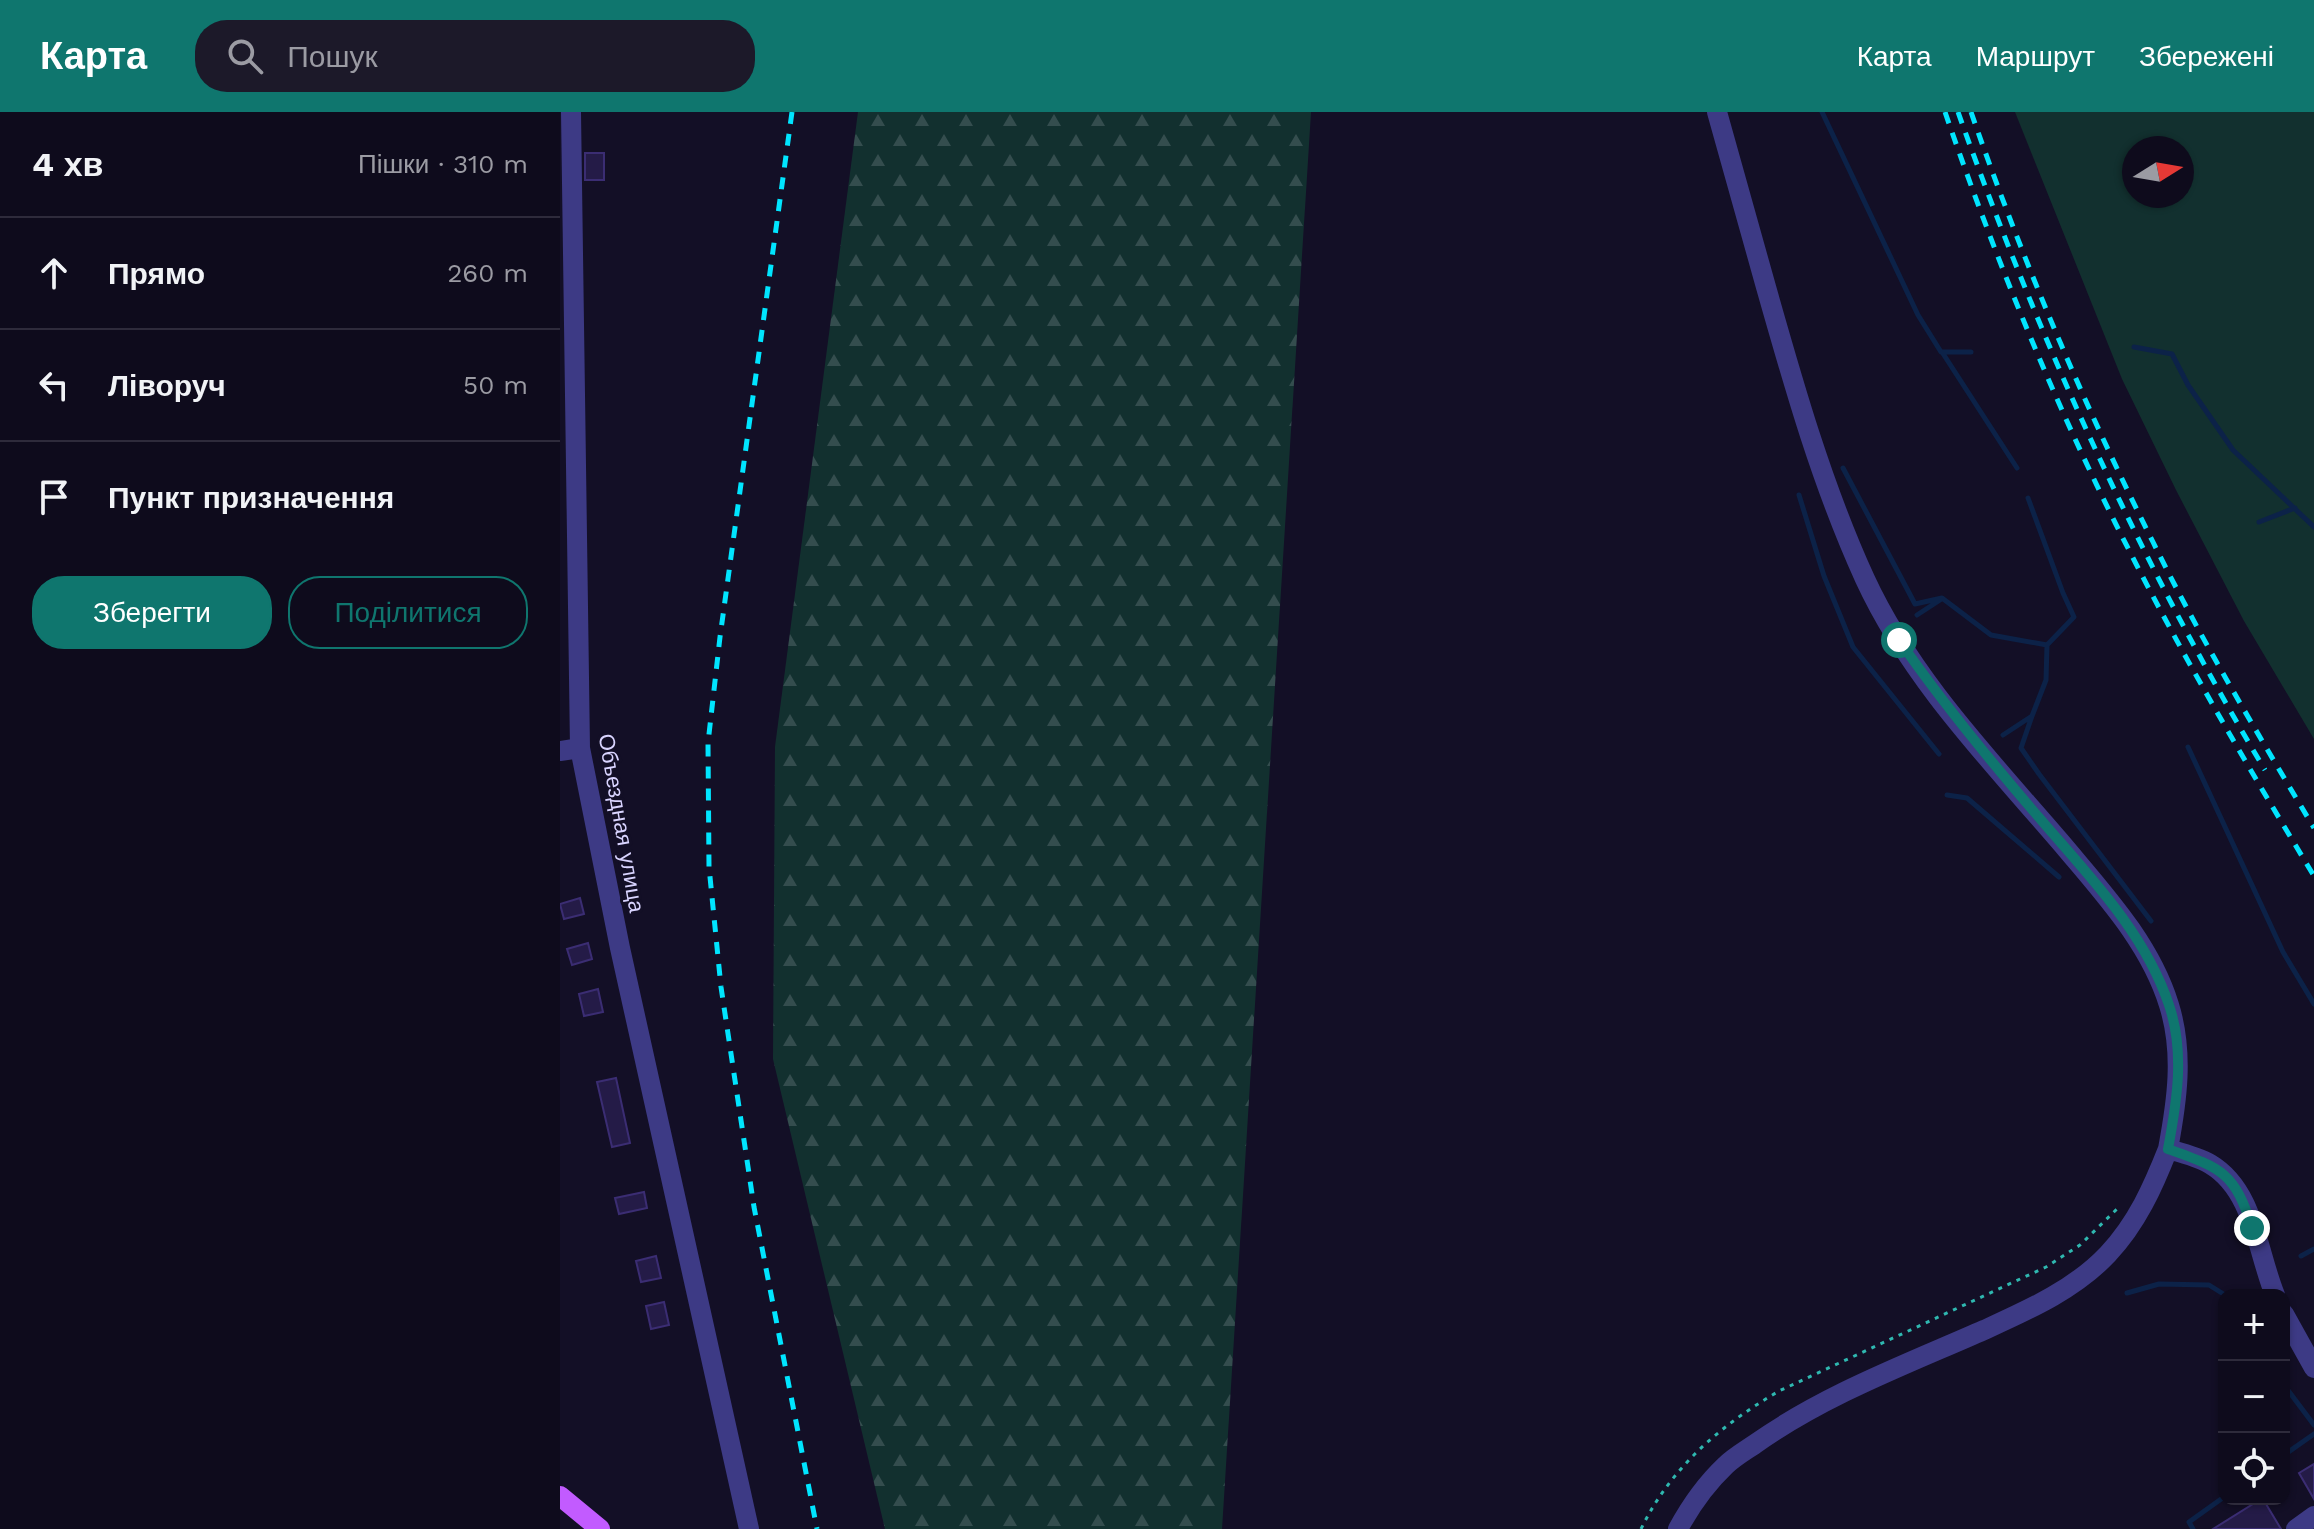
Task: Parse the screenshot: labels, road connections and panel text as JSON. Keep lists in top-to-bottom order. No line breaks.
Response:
{"streets":{"street":["Объездная улица"]},"north":"right","page":{"header":"Карта","search":"Пошук","nav":["Карта","Маршрут","Збережені"],"heading":["4 хв","Пішки · 310 m"],"list":[["Прямо","260 m"],["Ліворуч","50 m"],"Пункт призначення"],"buttons":["Зберегти","Поділитися"],"map_buttons":["+","−"]}}
